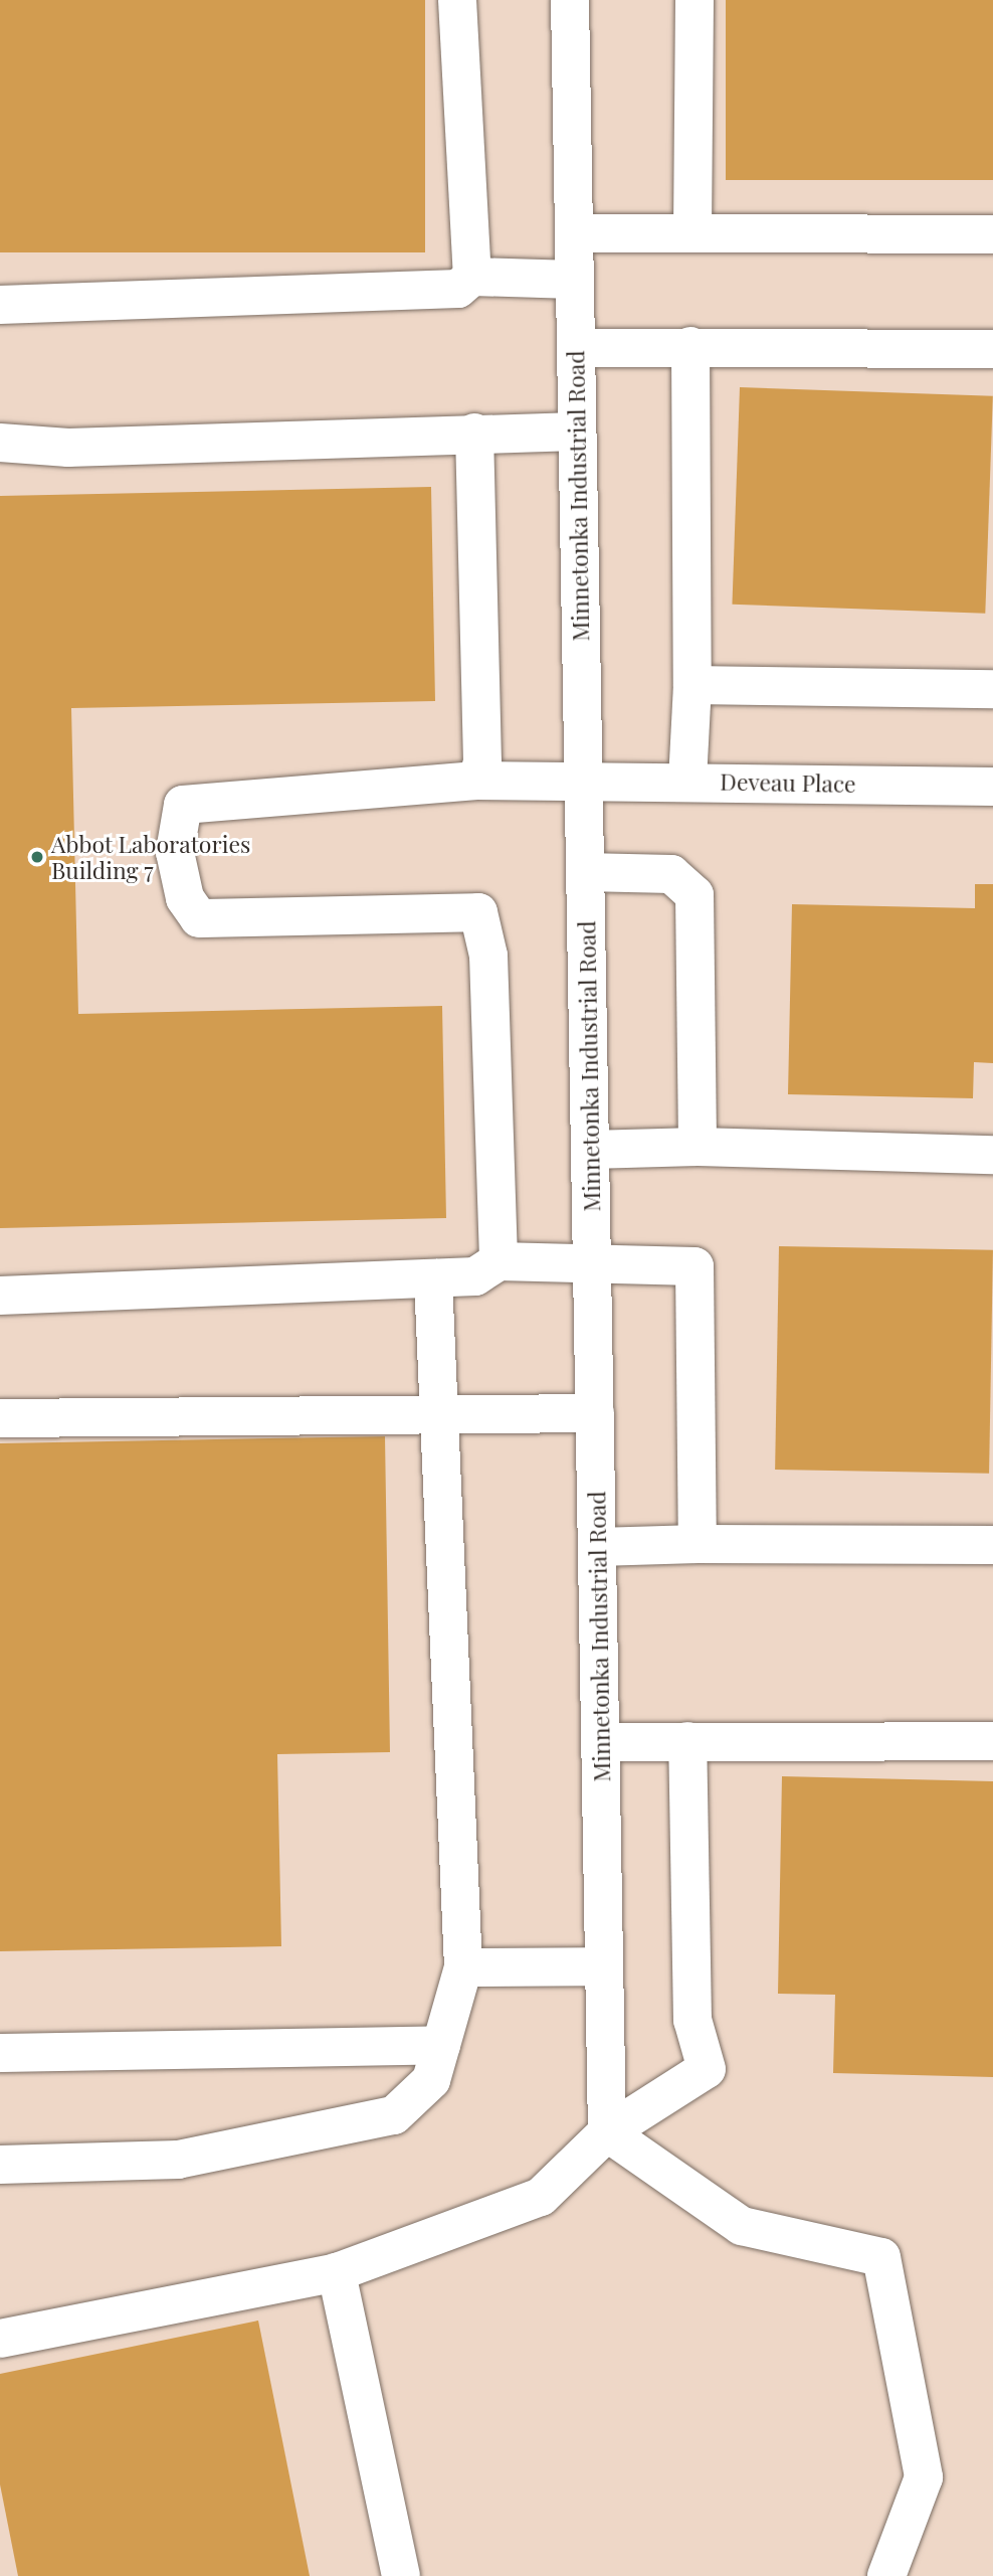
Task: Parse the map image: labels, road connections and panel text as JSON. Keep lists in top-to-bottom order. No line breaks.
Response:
{"streets":{"street":["Minnetonka Industrial Road","Deveau Place"]},"crossings":[["Minnetonka Industrial Road","Deveau Place"]],"places":["Abbot Laboratories Building 7"]}
